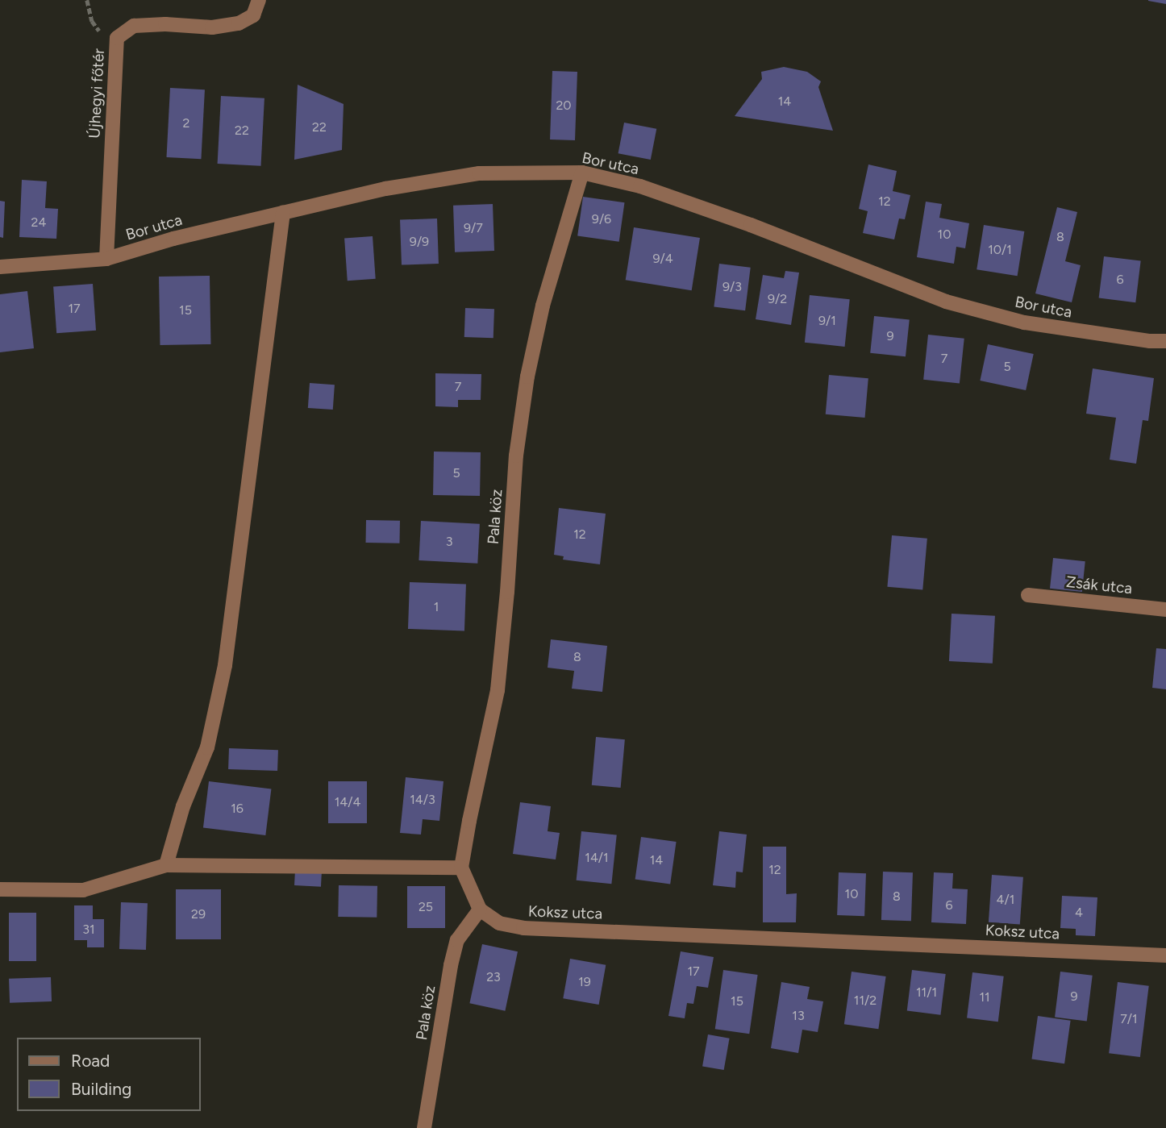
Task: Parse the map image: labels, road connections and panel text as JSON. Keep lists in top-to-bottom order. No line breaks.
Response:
{"streets":{"street":["Újhegyi főtér","Bor utca","Pala köz","Zsák utca","Koksz utca"]},"crossings":[["Újhegyi főtér","Bor utca"],["Bor utca","Pala köz"],["Pala köz","Koksz utca"]],"house_numbers":["14","20","2","22","22","12","9/6","24","9/7","10","8","9/9","10/1","9/4","6","9/3","9/2","17","15","9/1","9","7","5","7","5","12","3","1","8","14/3","14/4","16","14/1","14","12","10","8","4/1","6","25","4","29","31","17","23","19","11/1","9","11","11/2","15","13","7/1"],"legend":["Road","Building"]}
